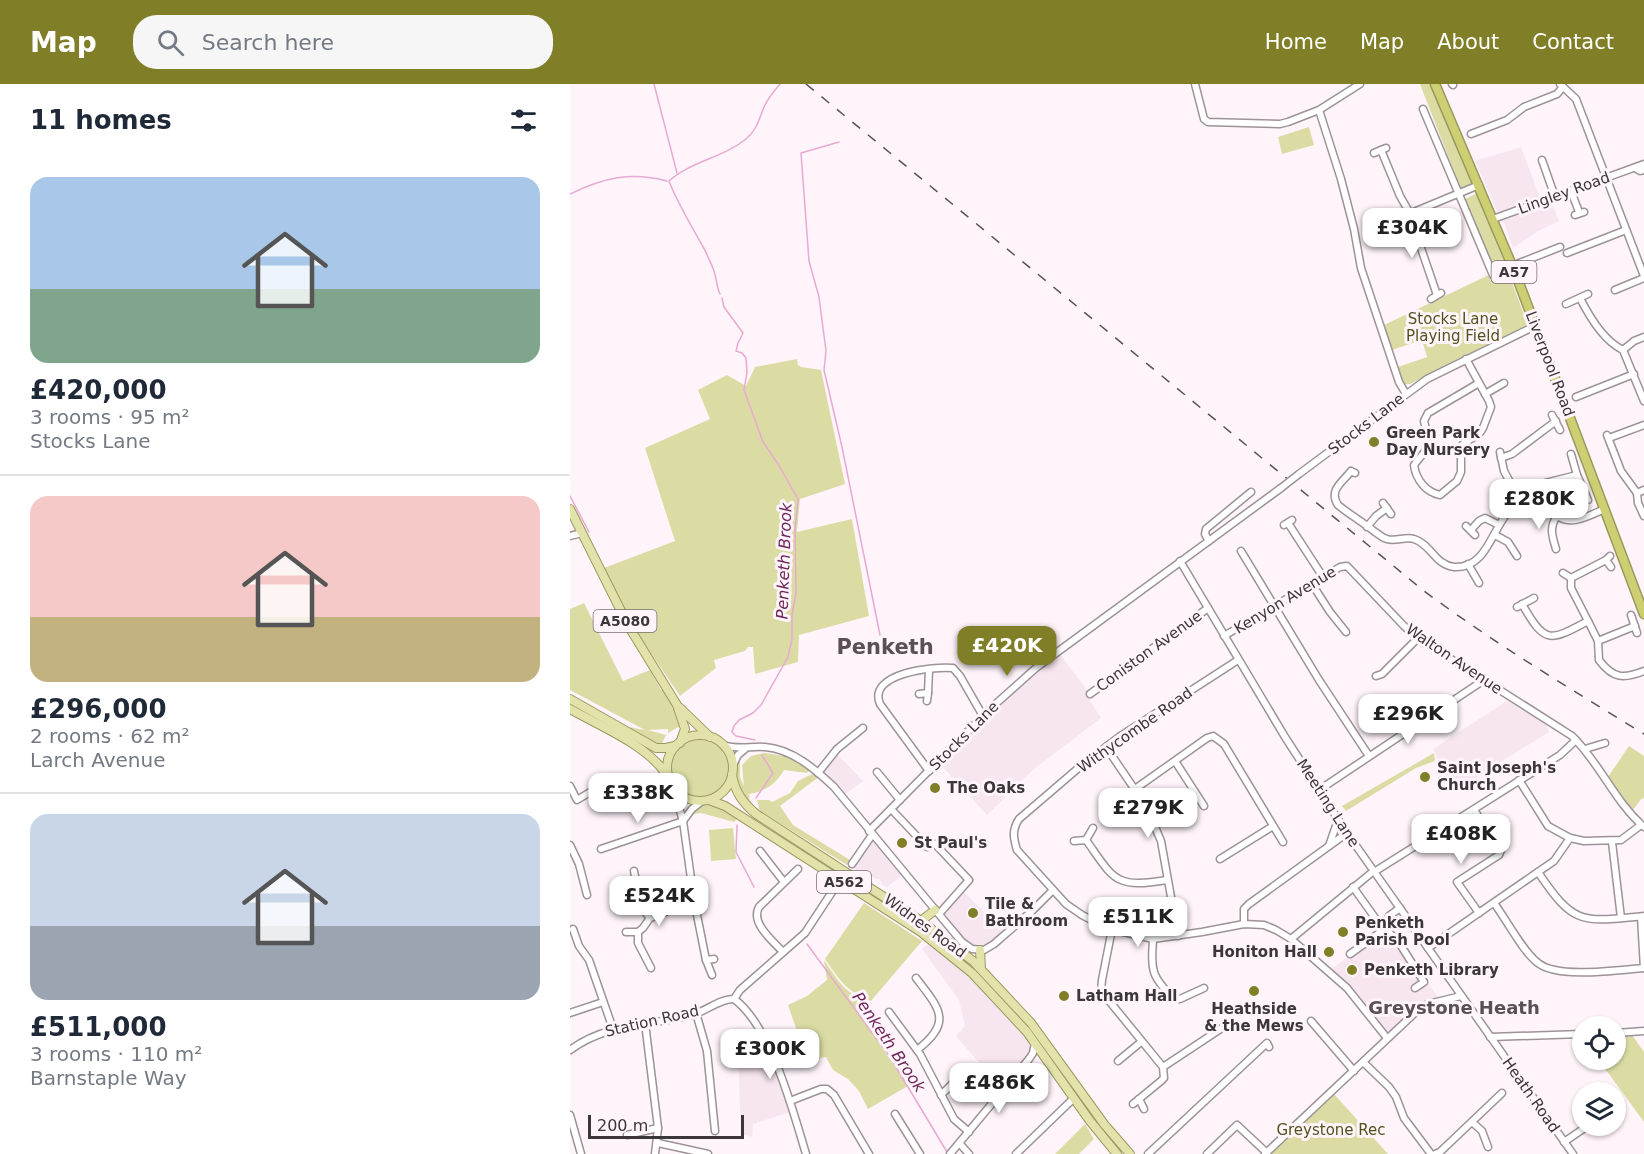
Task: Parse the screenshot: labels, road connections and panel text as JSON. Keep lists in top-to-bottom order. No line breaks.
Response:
{"streets":{"highway":["A57","Liverpool Road"],"main road":["A5080","A562","Widnes Road"],"street":["Lingley Road","Stocks Lane","Kenyon Avenue","Coniston Avenue","Walton Avenue","Withycombe Road","Meeting Lane","Station Road","Heath Road"]},"crossings":[["Lingley Road","Liverpool Road"],["Liverpool Road","Stocks Lane"],["Stocks Lane","Meeting Lane"],["Kenyon Avenue","Walton Avenue"],["Kenyon Avenue","Meeting Lane"],["A5080","A562"],["A5080","Widnes Road"],["Coniston Avenue","Meeting Lane"],["Withycombe Road","Meeting Lane"],["Meeting Lane","Heath Road"],["A562","Widnes Road"]],"districts":["Penketh","Greystone Heath"],"water":["Penketh Brook"],"parks":["Stocks Lane Playing Field","Greystone Rec"],"places":["Green Park Day Nursery","Saint Joseph's Church","The Oaks","St Paul's","Tile & Bathroom","Penketh Parish Pool","Honiton Hall","Penketh Library","Heathside & the Mews","Latham Hall"],"scale_bar":"200 m","page":{"header":"Map","search":"Search here","nav":["Home","Map","About","Contact"],"heading":"11 homes","list":[{"name":"£420,000","note":"3 rooms · 95 m² · Stocks Lane"},{"name":"£296,000","note":"2 rooms · 62 m² · Larch Avenue"},{"name":"£511,000","note":"3 rooms · 110 m² · Barnstaple Way"}],"price":["£304K","£280K","£420K","£296K","£338K","£279K","£408K","£524K","£511K","£300K","£486K"],"scale":"200 m"}}
